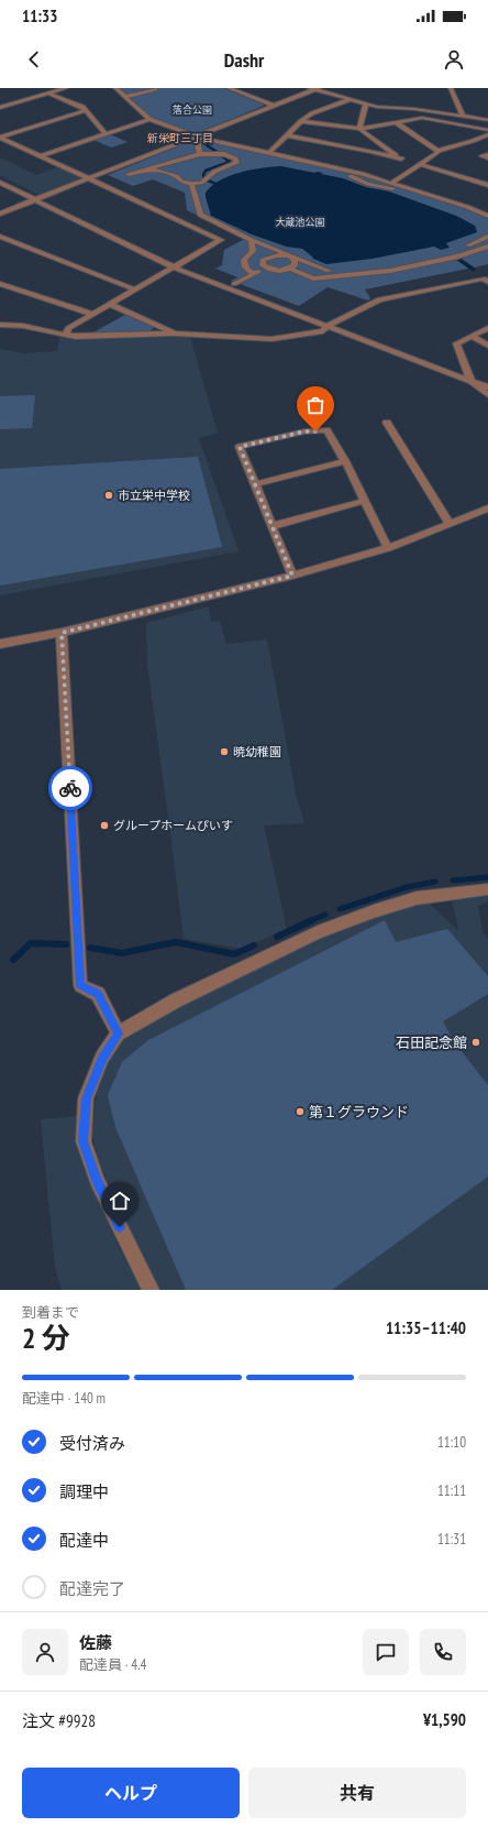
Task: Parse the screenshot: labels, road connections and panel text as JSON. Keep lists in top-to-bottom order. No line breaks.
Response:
{"districts":["新栄町三丁目"],"parks":["落合公園","大蔵池公園"],"places":["市立栄中学校","暁幼稚園","グループホームぴいす","石田記念館","第１グラウンド"],"page":{"status":"11:33","header":"Dashr","heading":["2 分","到着まで","11:35–11:40"],"panel":["佐藤","配達員 · 4.4","注文 #9928","¥1,590"],"bar":"配達中 · 140 m","list":[["受付済み","11:10"],["調理中","11:11"],["配達中","11:31"],"配達完了"],"buttons":["ヘルプ","共有"]}}
